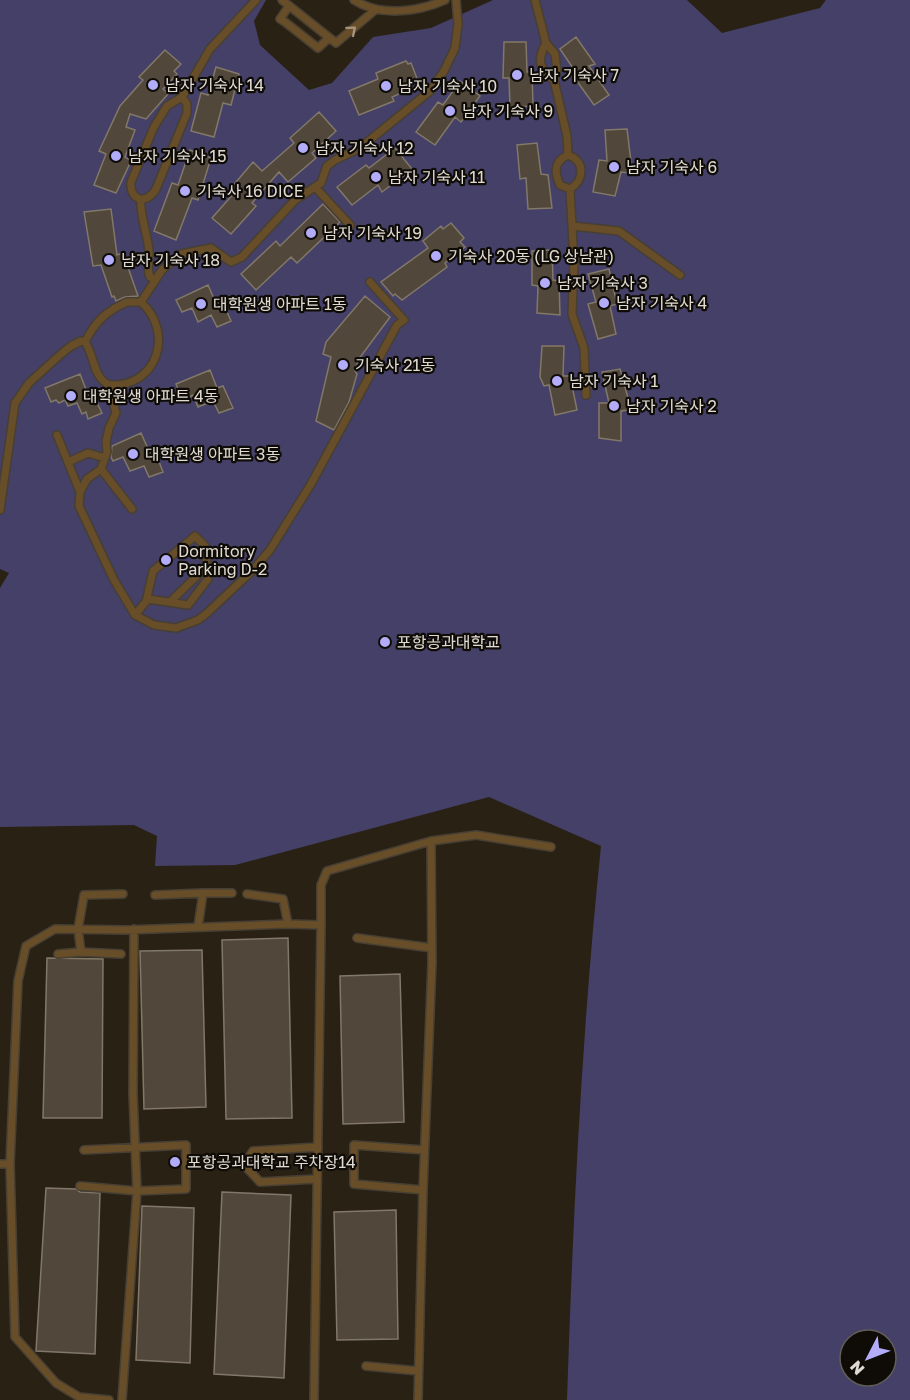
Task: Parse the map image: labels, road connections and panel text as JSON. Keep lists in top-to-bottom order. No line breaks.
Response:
{"places":["남자 기숙사 7","남자 기숙사 14","남자 기숙사 10","남자 기숙사 9","남자 기숙사 12","남자 기숙사 15","남자 기숙사 6","남자 기숙사 11","기숙사 16 DICE","남자 기숙사 19","기숙사 20동 (LG 상남관)","남자 기숙사 18","남자 기숙사 3","남자 기숙사 4","대학원생 아파트 1동","기숙사 21동","남자 기숙사 1","대학원생 아파트 4동","남자 기숙사 2","대학원생 아파트 3동","Dormitory Parking D-2","포항공과대학교","포항공과대학교 주차장14"],"north":"bottom left"}
